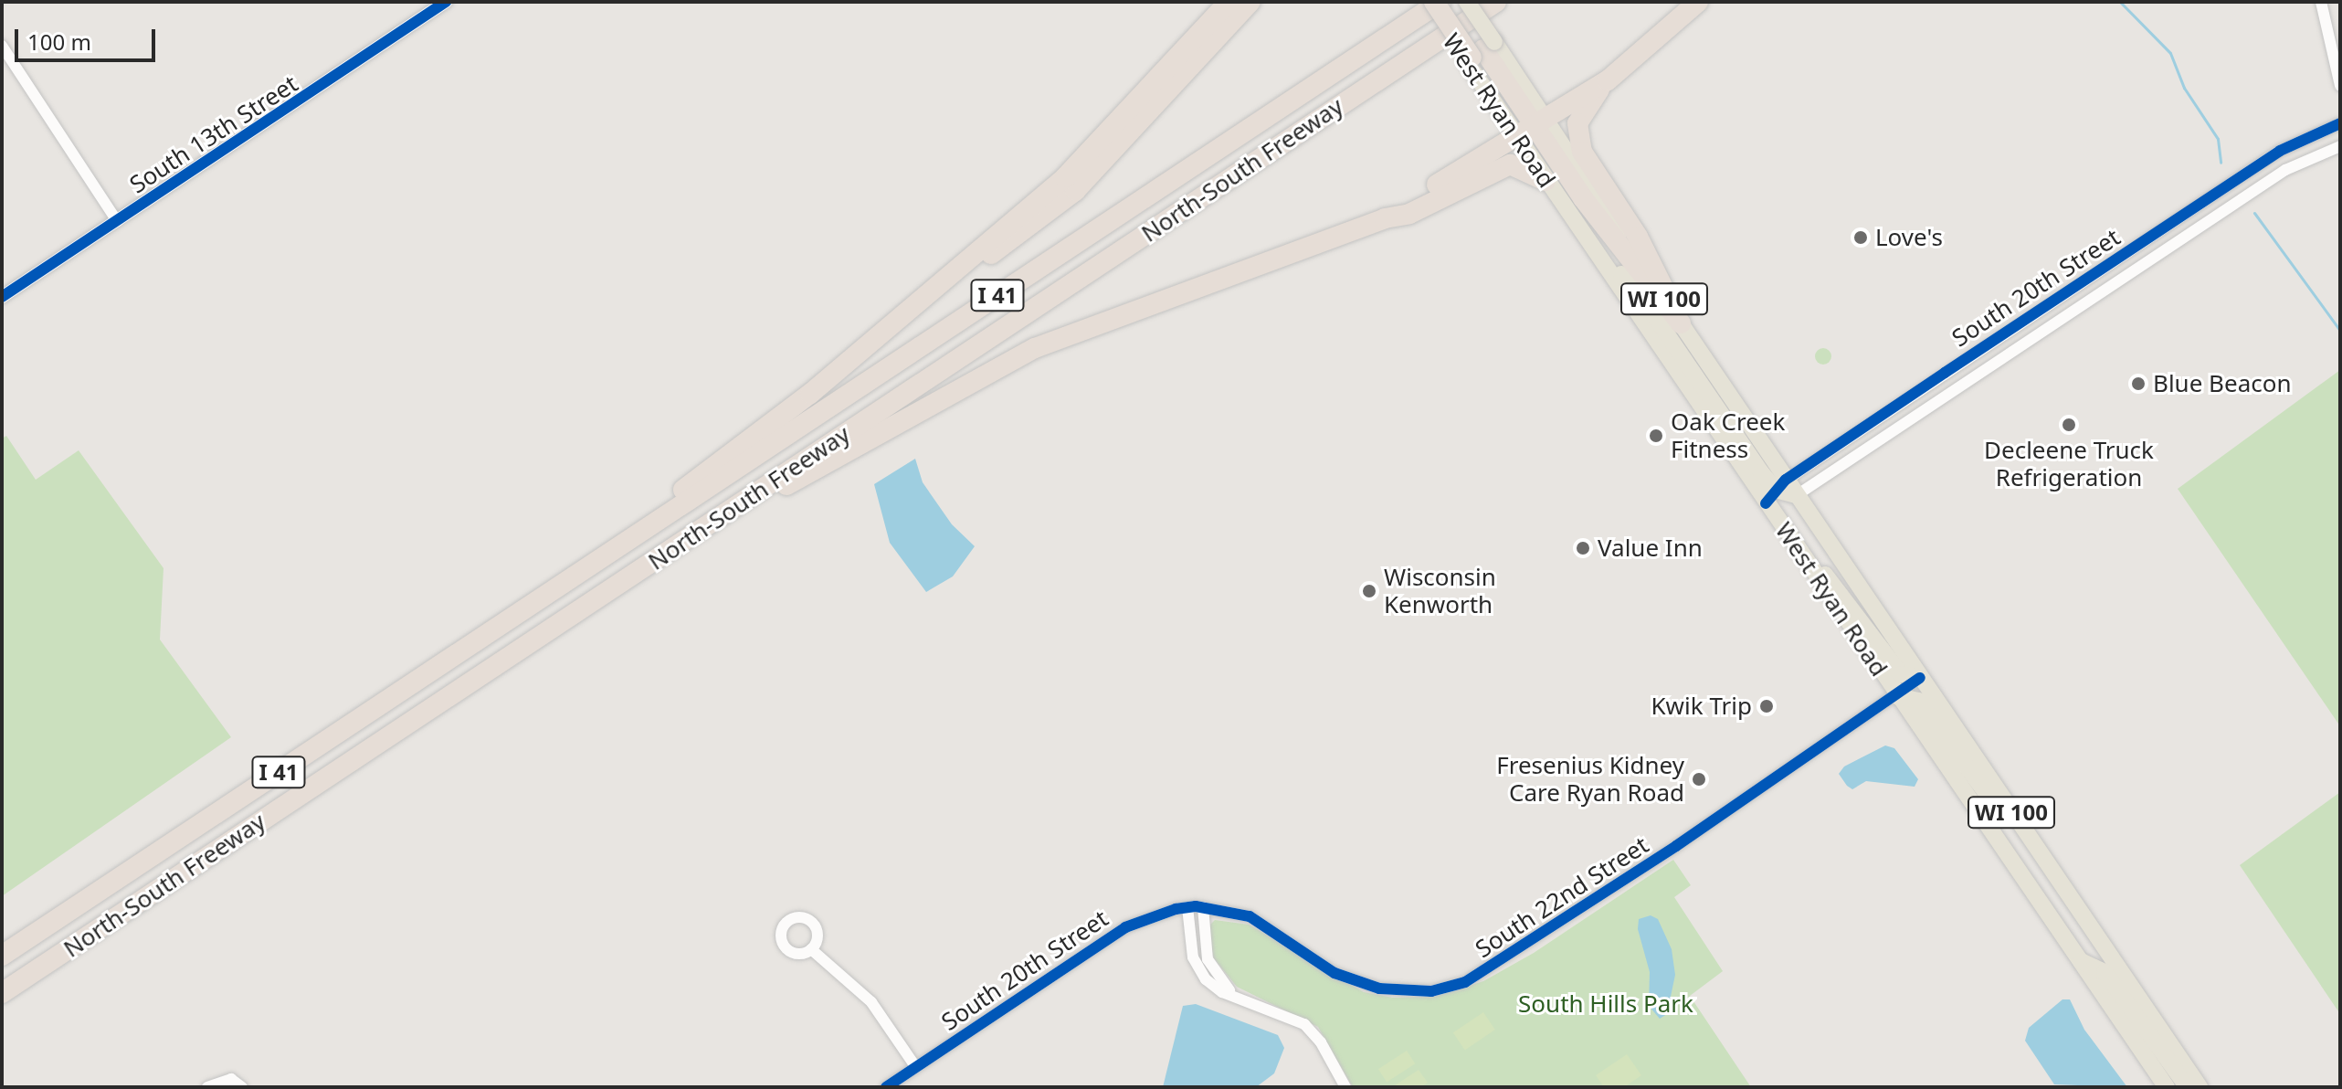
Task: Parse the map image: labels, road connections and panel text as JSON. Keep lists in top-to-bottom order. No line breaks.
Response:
{"streets":{"highway":["North-South Freeway","I 41"],"main road":["West Ryan Road","WI 100"],"street":["South 13th Street","South 20th Street","South 22nd Street"]},"crossings":[["West Ryan Road","South 20th Street"],["West Ryan Road","South 22nd Street"],["South 20th Street","South 22nd Street"]],"parks":["South Hills Park"],"places":["Love's","Blue Beacon","Decleene Truck Refrigeration","Oak Creek Fitness","Value Inn","Wisconsin Kenworth","Kwik Trip","Fresenius Kidney Care Ryan Road"],"scale_bar":"100 m"}
